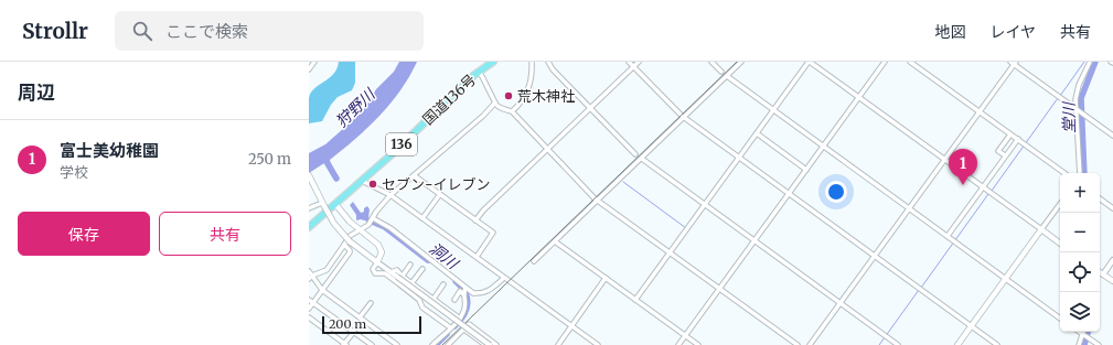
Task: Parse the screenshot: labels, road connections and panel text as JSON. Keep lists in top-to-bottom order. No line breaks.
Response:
{"streets":{"highway":["国道136号","136"]},"water":["狩野川","堂川","洞川"],"places":["荒木神社","セブン-イレブン"],"scale_bar":"200 m","page":{"header":"Strollr","search":"ここで検索","nav":["地図","レイヤ","共有"],"heading":"周辺","list":[{"mark":"1","name":"富士美幼稚園","note":"学校","value":"250 m"}],"pins":"1","map_buttons":["+","−"],"buttons":["保存","共有"],"scale":"200 m"}}
